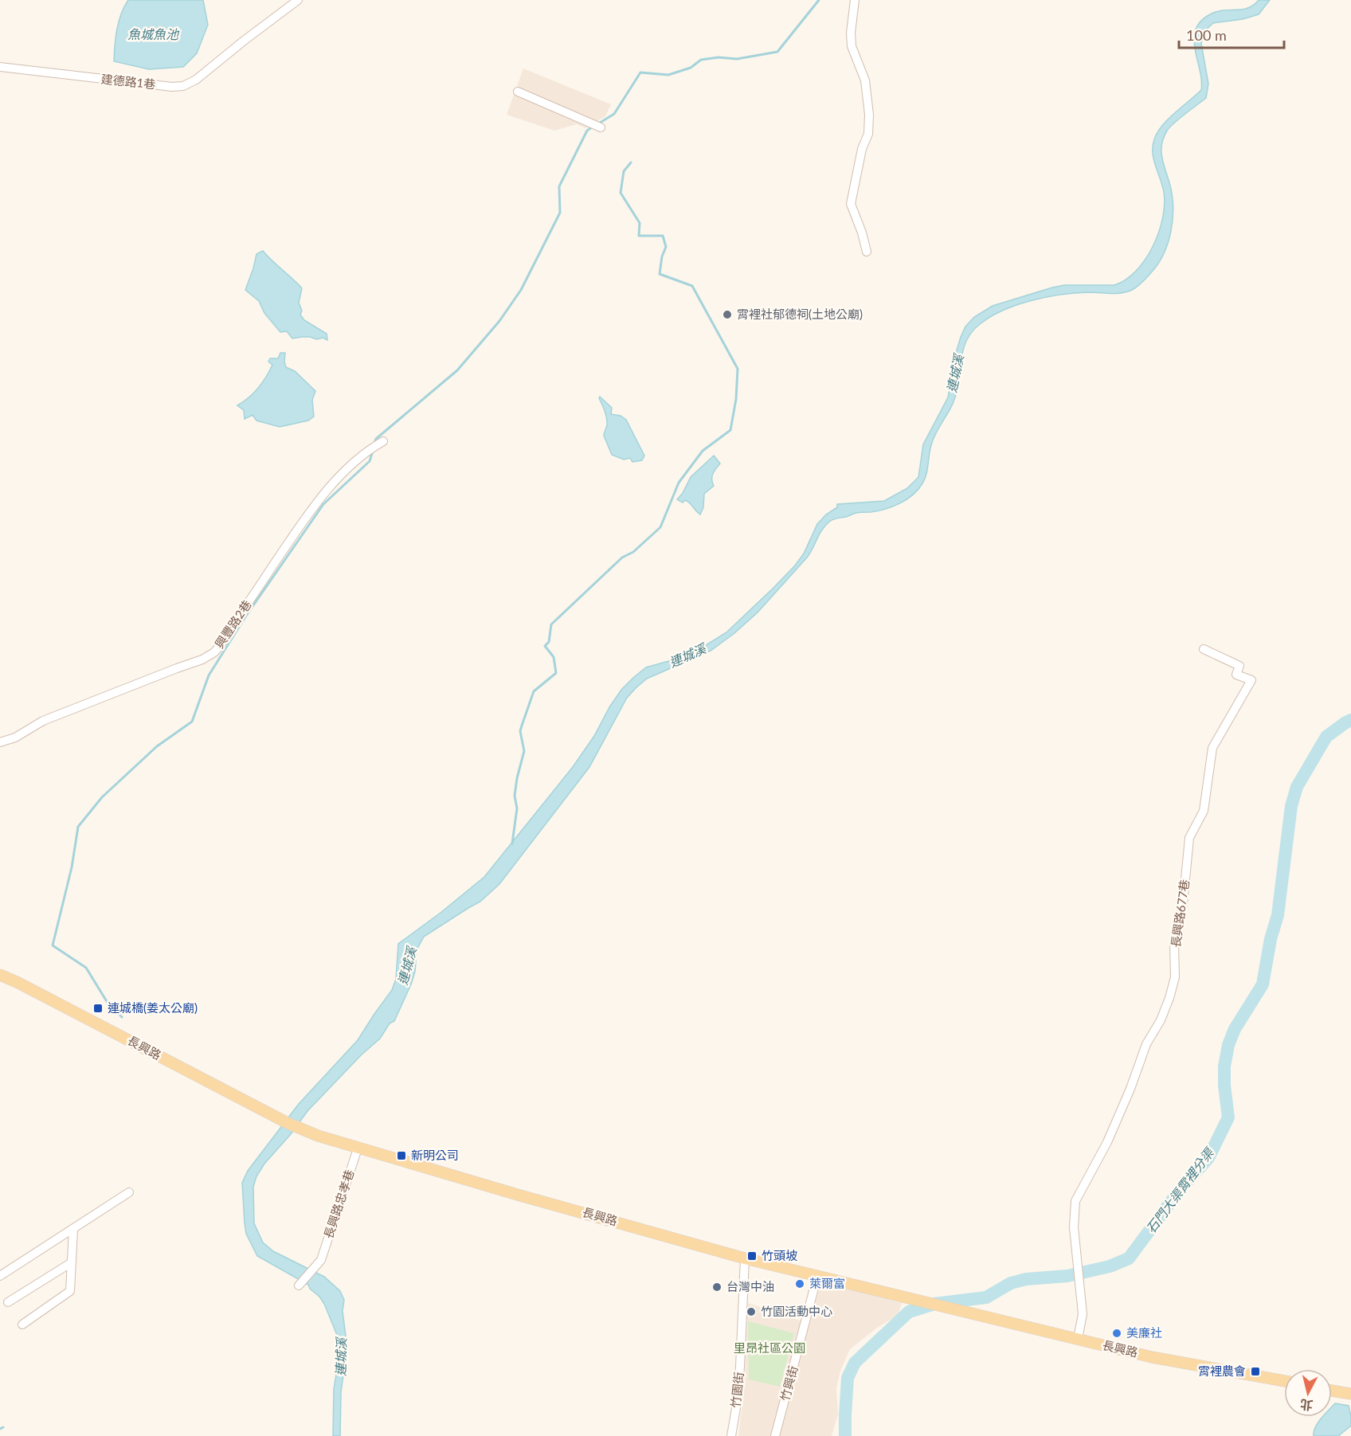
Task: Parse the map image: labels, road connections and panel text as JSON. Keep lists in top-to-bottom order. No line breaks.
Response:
{"streets":{"main road":["長興路"],"street":["建德路1巷","興豐路2巷","長興路677巷","長興路忠孝巷","竹興街","竹園街"]},"crossings":[["長興路677巷","長興路"],["長興路","長興路忠孝巷"],["長興路","竹興街"],["長興路","竹園街"]],"water":["魚城魚池","連城溪","石門大渠霄裡分渠"],"parks":["里昂社區公園"],"places":{"other":["霄裡社郁德祠(土地公廟)","萊爾富","台灣中油","竹園活動中心","美廉社"],"transit":["連城橋(姜太公廟)","新明公司","竹頭坡","霄裡農會"]},"scale_bar":"100 m","north":"bottom"}
